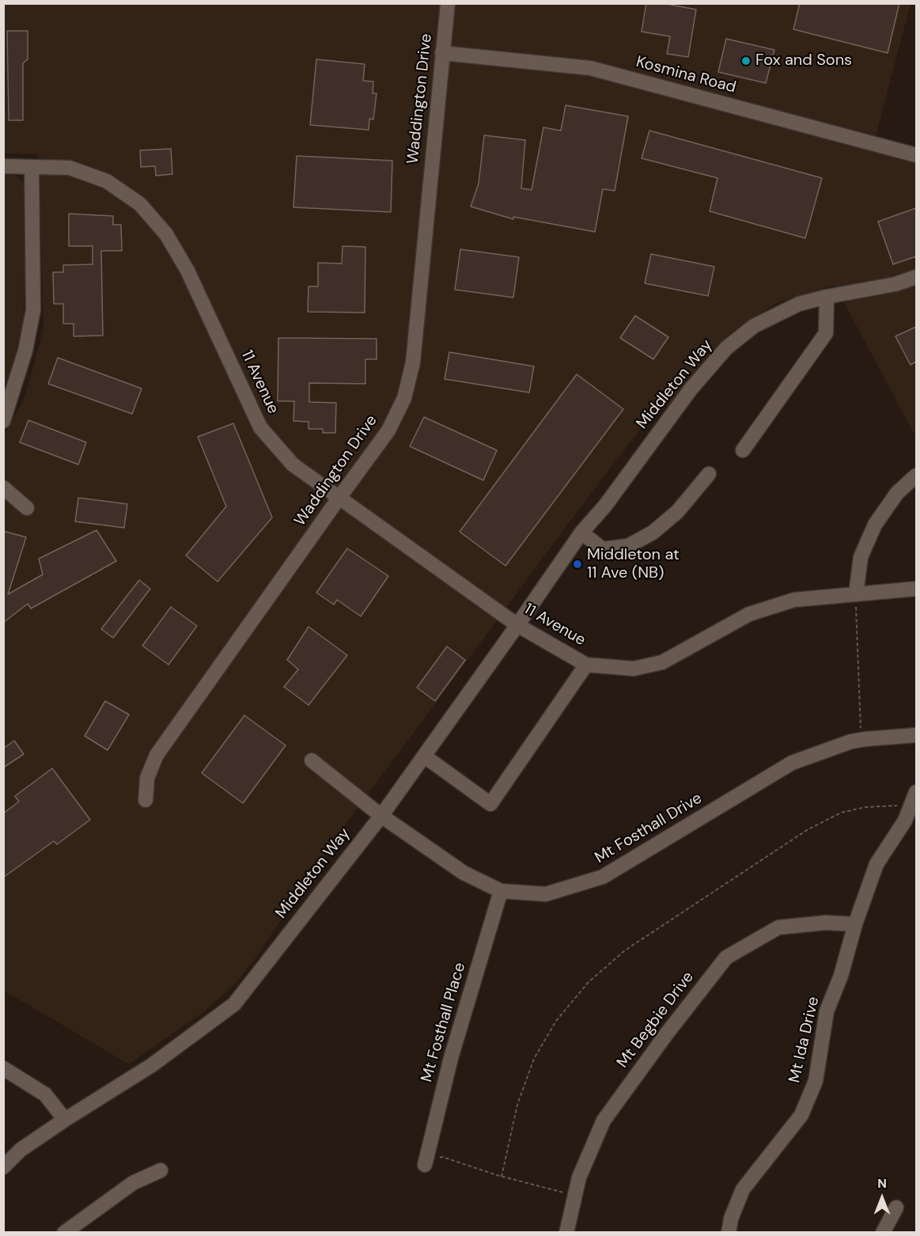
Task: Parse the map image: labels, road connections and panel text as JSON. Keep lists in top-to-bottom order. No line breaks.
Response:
{"streets":{"street":["Kosmina Road","Waddington Drive","11 Avenue","Middleton Way","Mt Fosthall Drive","Mt Begbie Drive","Mt Fosthall Place","Mt Ida Drive"]},"crossings":[["Kosmina Road","Waddington Drive"],["Waddington Drive","11 Avenue"],["11 Avenue","Middleton Way"],["Middleton Way","Mt Fosthall Drive"],["Mt Fosthall Drive","Mt Fosthall Place"],["Mt Begbie Drive","Mt Ida Drive"]],"places":["Fox and Sons","Middleton at 11 Ave (NB)"],"north":"top"}
